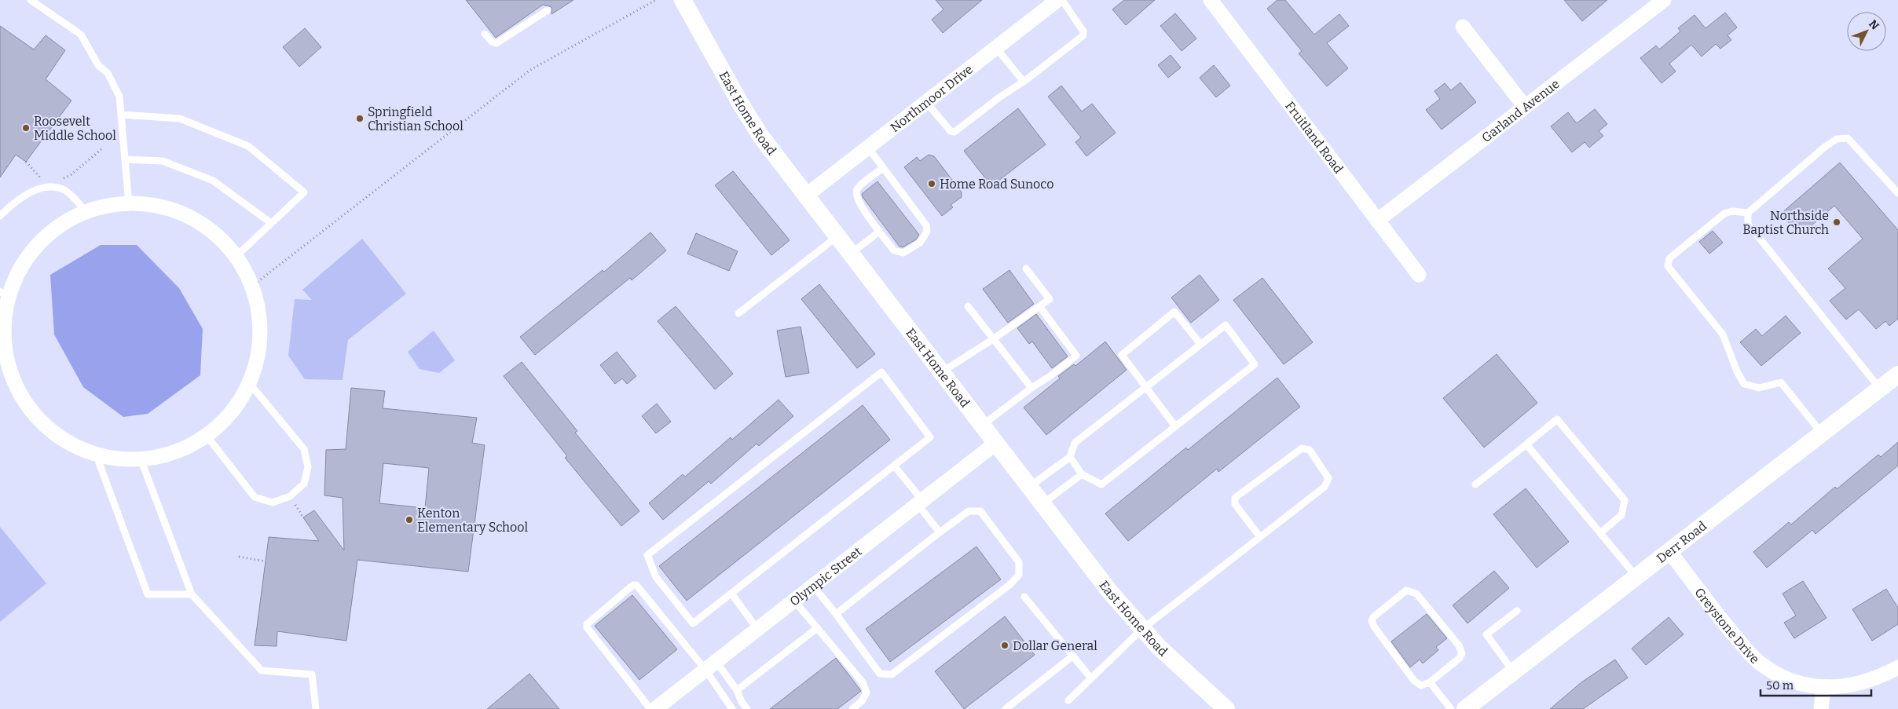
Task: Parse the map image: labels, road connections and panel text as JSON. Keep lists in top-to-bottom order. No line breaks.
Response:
{"streets":{"street":["Northmoor Drive","Garland Avenue","East Home Road","Fruitland Road","Derr Road","Olympic Street","Greystone Drive"]},"crossings":[["Northmoor Drive","East Home Road"],["Garland Avenue","Fruitland Road"],["East Home Road","Olympic Street"],["Derr Road","Greystone Drive"]],"places":["Springfield Christian School","Roosevelt Middle School","Home Road Sunoco","Northside Baptist Church","Kenton Elementary School","Dollar General"],"scale_bar":"50 m","north":"top right"}
